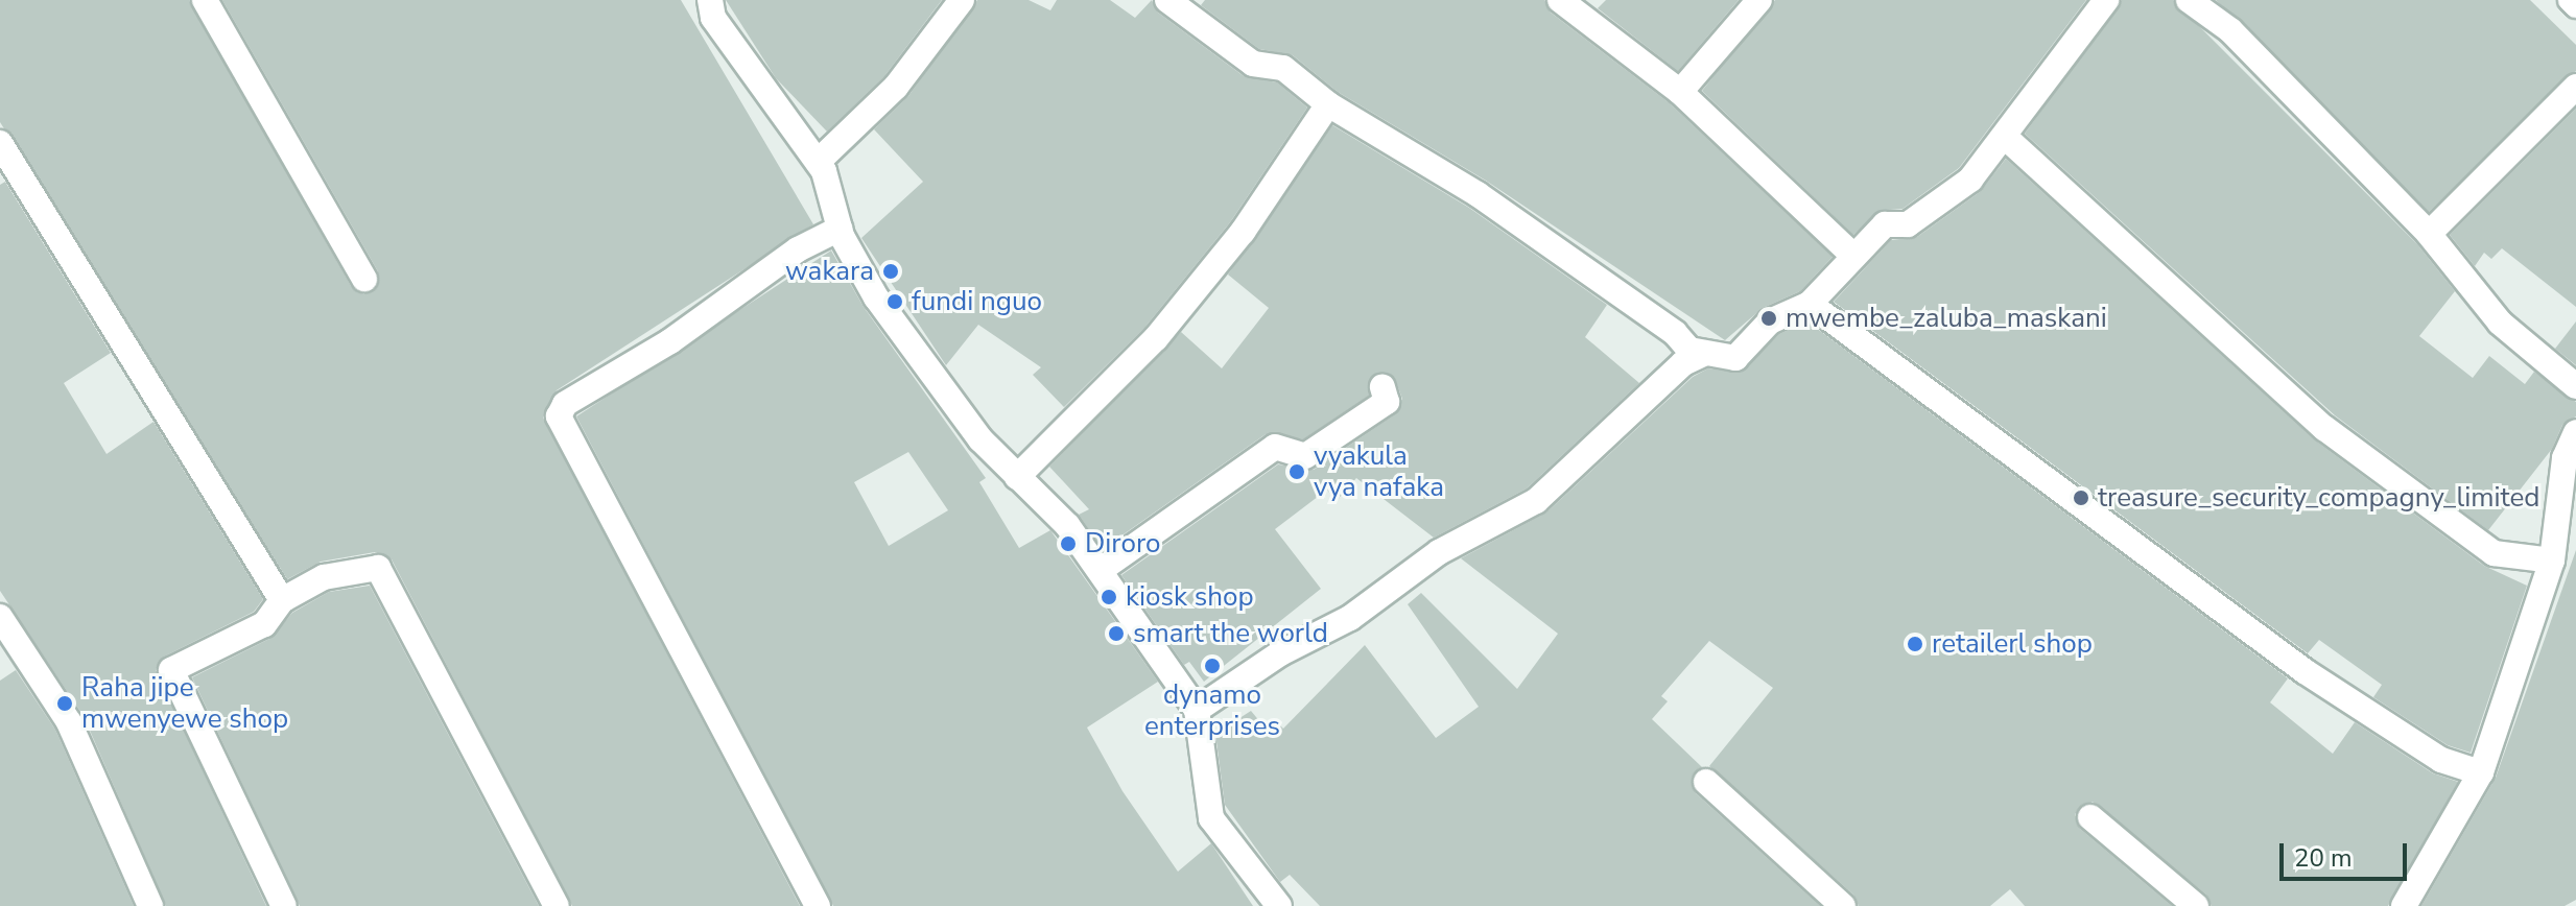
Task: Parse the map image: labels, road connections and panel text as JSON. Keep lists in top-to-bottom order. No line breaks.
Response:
{"places":["wakara","fundi nguo","mwembe_zaluba_maskani","vyakula vya nafaka","treasure_security_compagny_limited","Diroro","kiosk shop","smart the world","retailerl shop","dynamo enterprises","Raha jipe mwenyewe shop"],"scale_bar":"20 m"}
